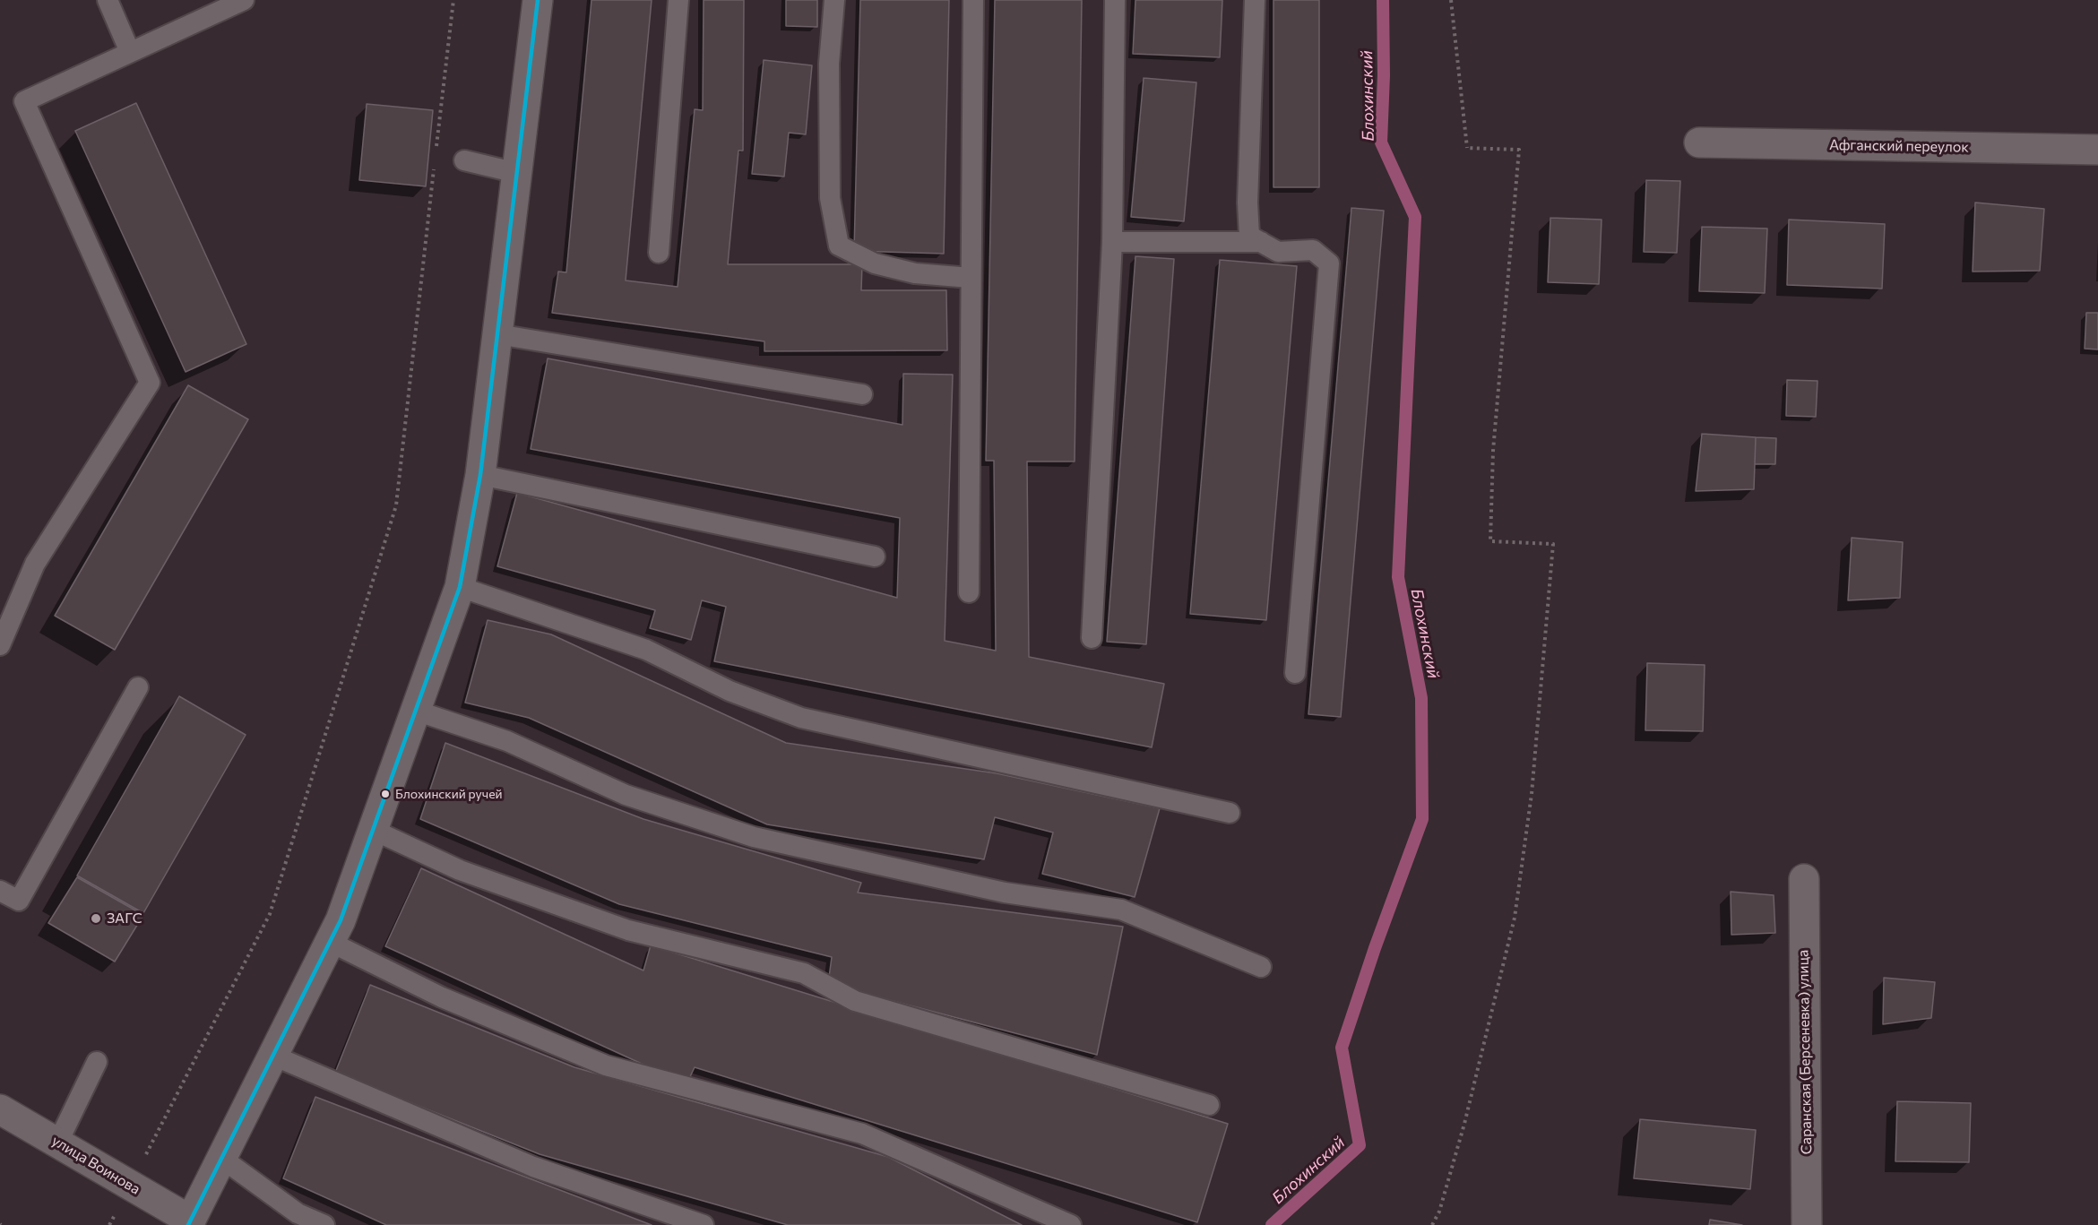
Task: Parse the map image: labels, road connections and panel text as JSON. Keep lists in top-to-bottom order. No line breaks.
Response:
{"streets":{"street":["Афганский переулок","Саранская (Берсеневка) улица","улица Воинова"]},"water":["Блохинский"],"places":["Блохинский ручей","ЗАГС"]}
